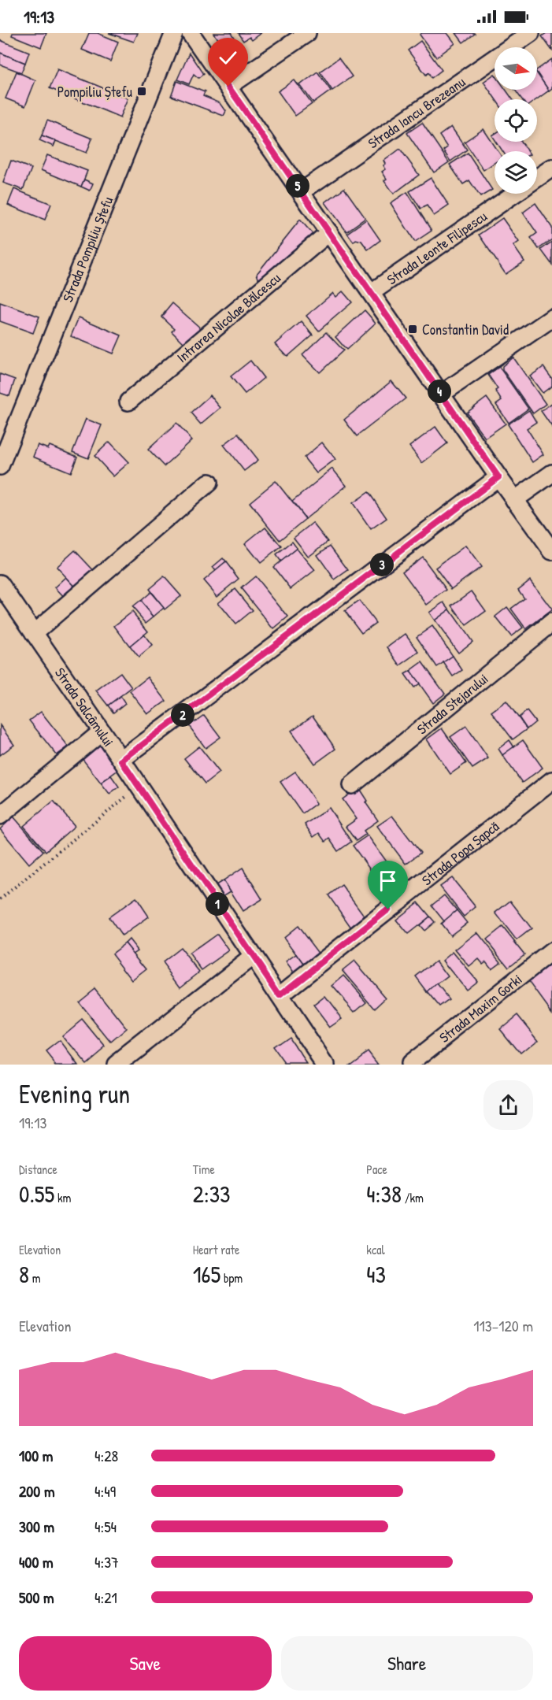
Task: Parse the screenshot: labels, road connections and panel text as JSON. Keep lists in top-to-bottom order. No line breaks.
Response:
{"streets":{"street":["Strada Iancu Brezeanu","Strada Leonte Filipescu","Strada Pompiliu Ștefu","Intrarea Nicolae Bălcescu","Strada Stejarului","Strada Salcâmului","Strada Popa Șapcă","Strada Maxim Gorki"]},"crossings":[["Strada Salcâmului","Strada Popa Șapcă"]],"places":{"transit":["Pompiliu Ștefu","Constantin David"]},"north":"right","page":{"status":"19:13","pins":["5","4","3","2","1"],"heading":["Evening run","19:13"],"stats":[["Distance","0.55 km"],["Time","2:33"],["Pace","4:38 /km"],["Elevation","8 m"],["Heart rate","165 bpm"],["kcal","43"]],"chart":["Elevation","113–120 m"],"list":[{"name":"100 m","note":"4:28"},{"name":"200 m","note":"4:49"},{"name":"300 m","note":"4:54"},{"name":"400 m","note":"4:37"},{"name":"500 m","note":"4:21"}],"buttons":["Save","Share"]}}
